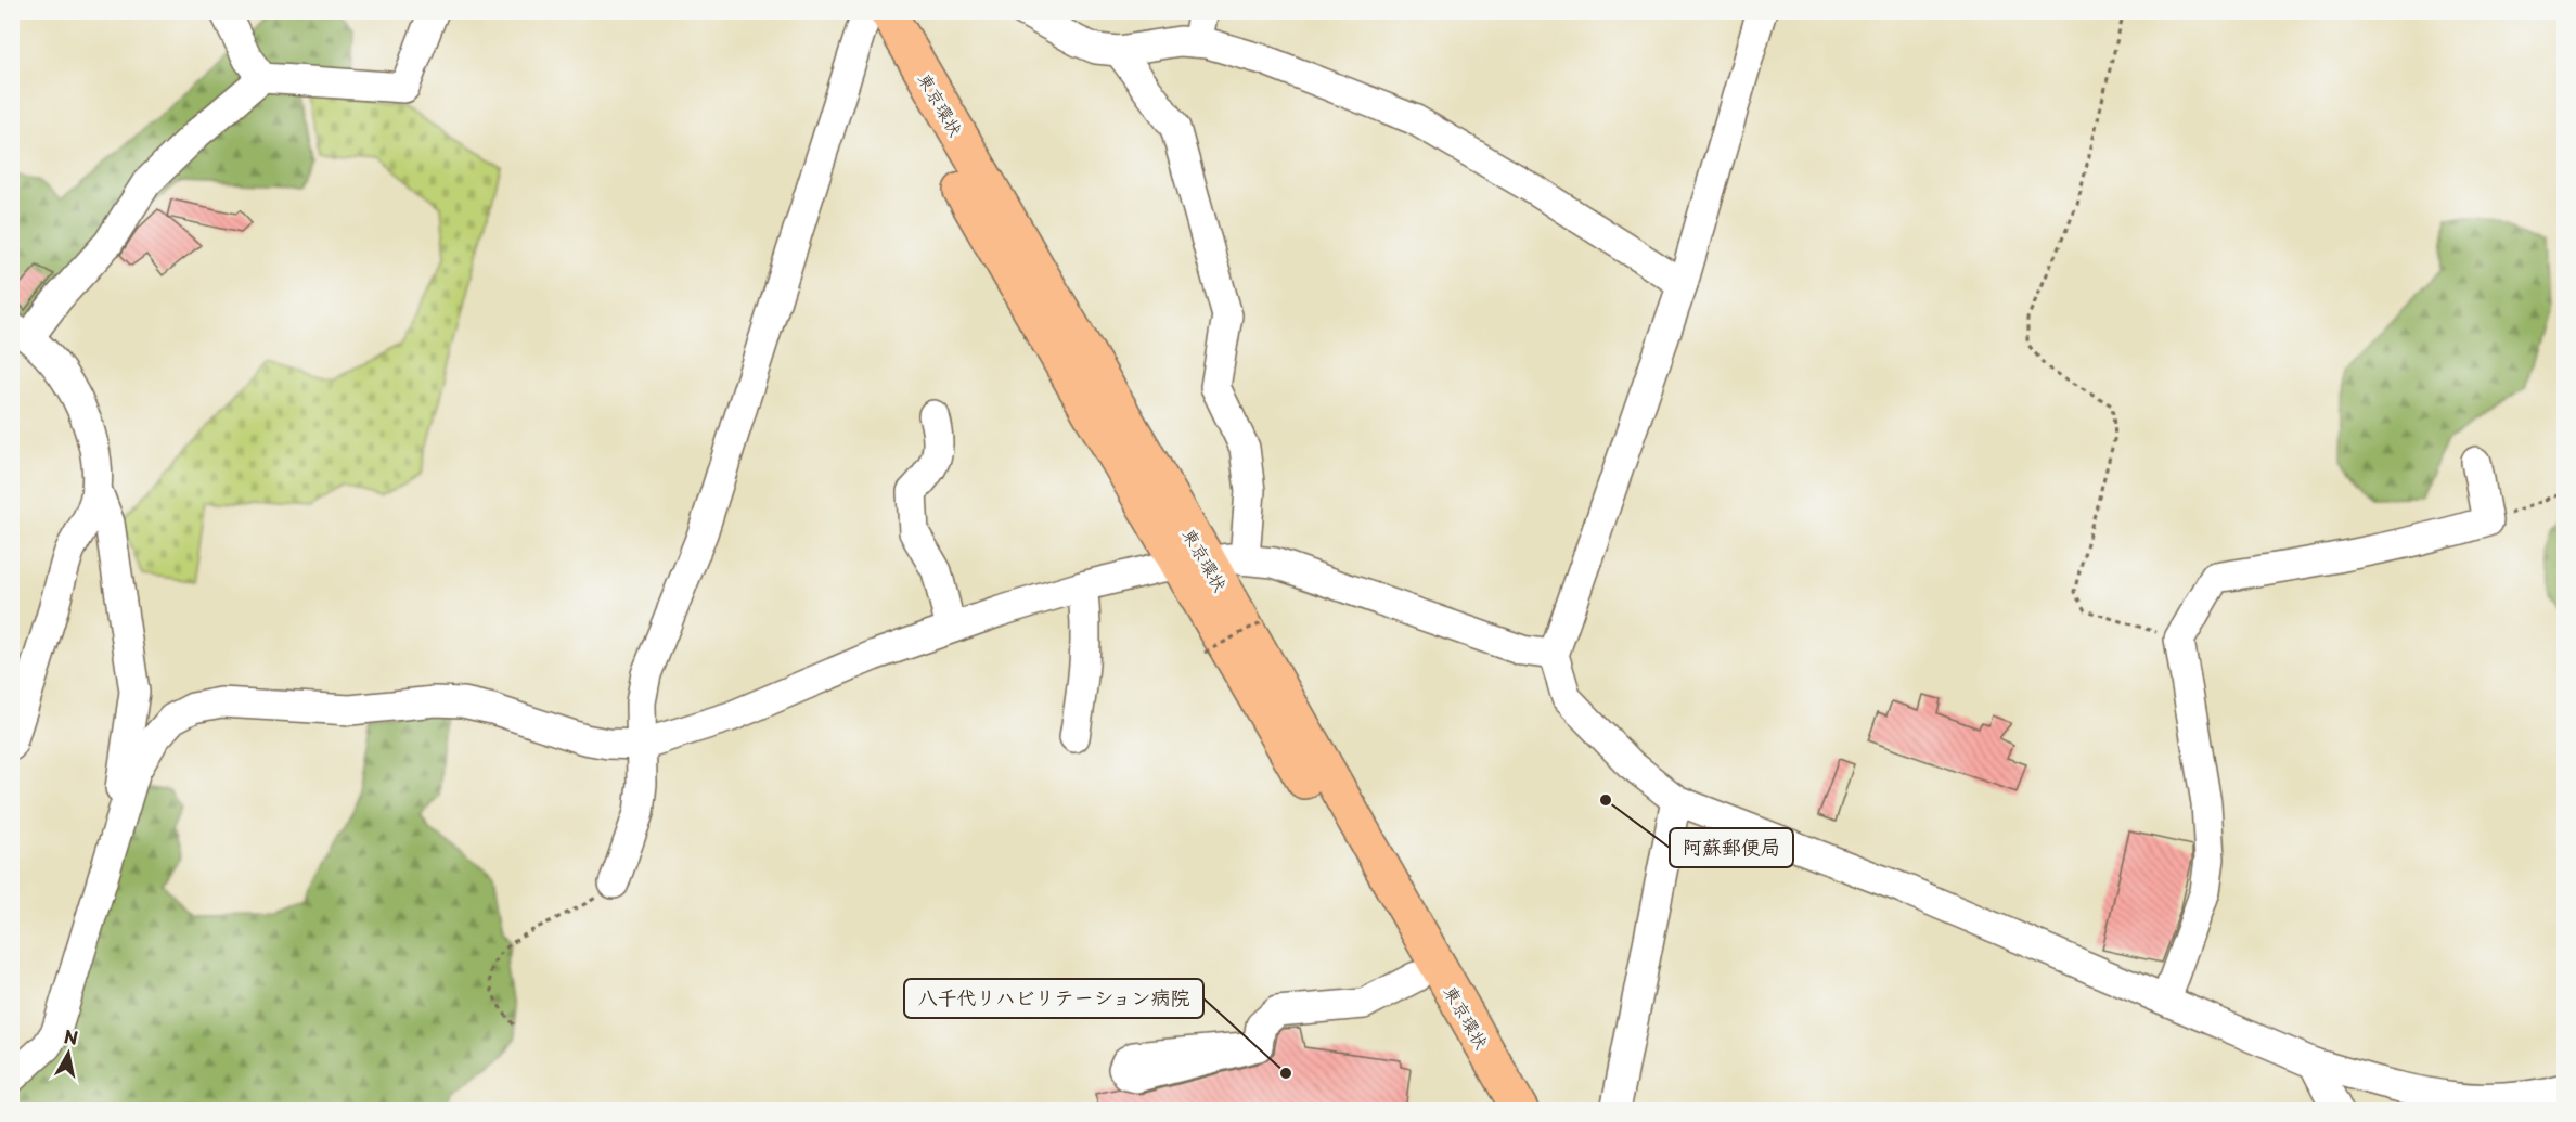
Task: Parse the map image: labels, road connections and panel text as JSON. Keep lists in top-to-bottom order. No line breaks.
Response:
{"streets":{"highway":["東京環状"]},"places":["阿蘇郵便局","八千代リハビリテーション病院"],"north":"top"}
